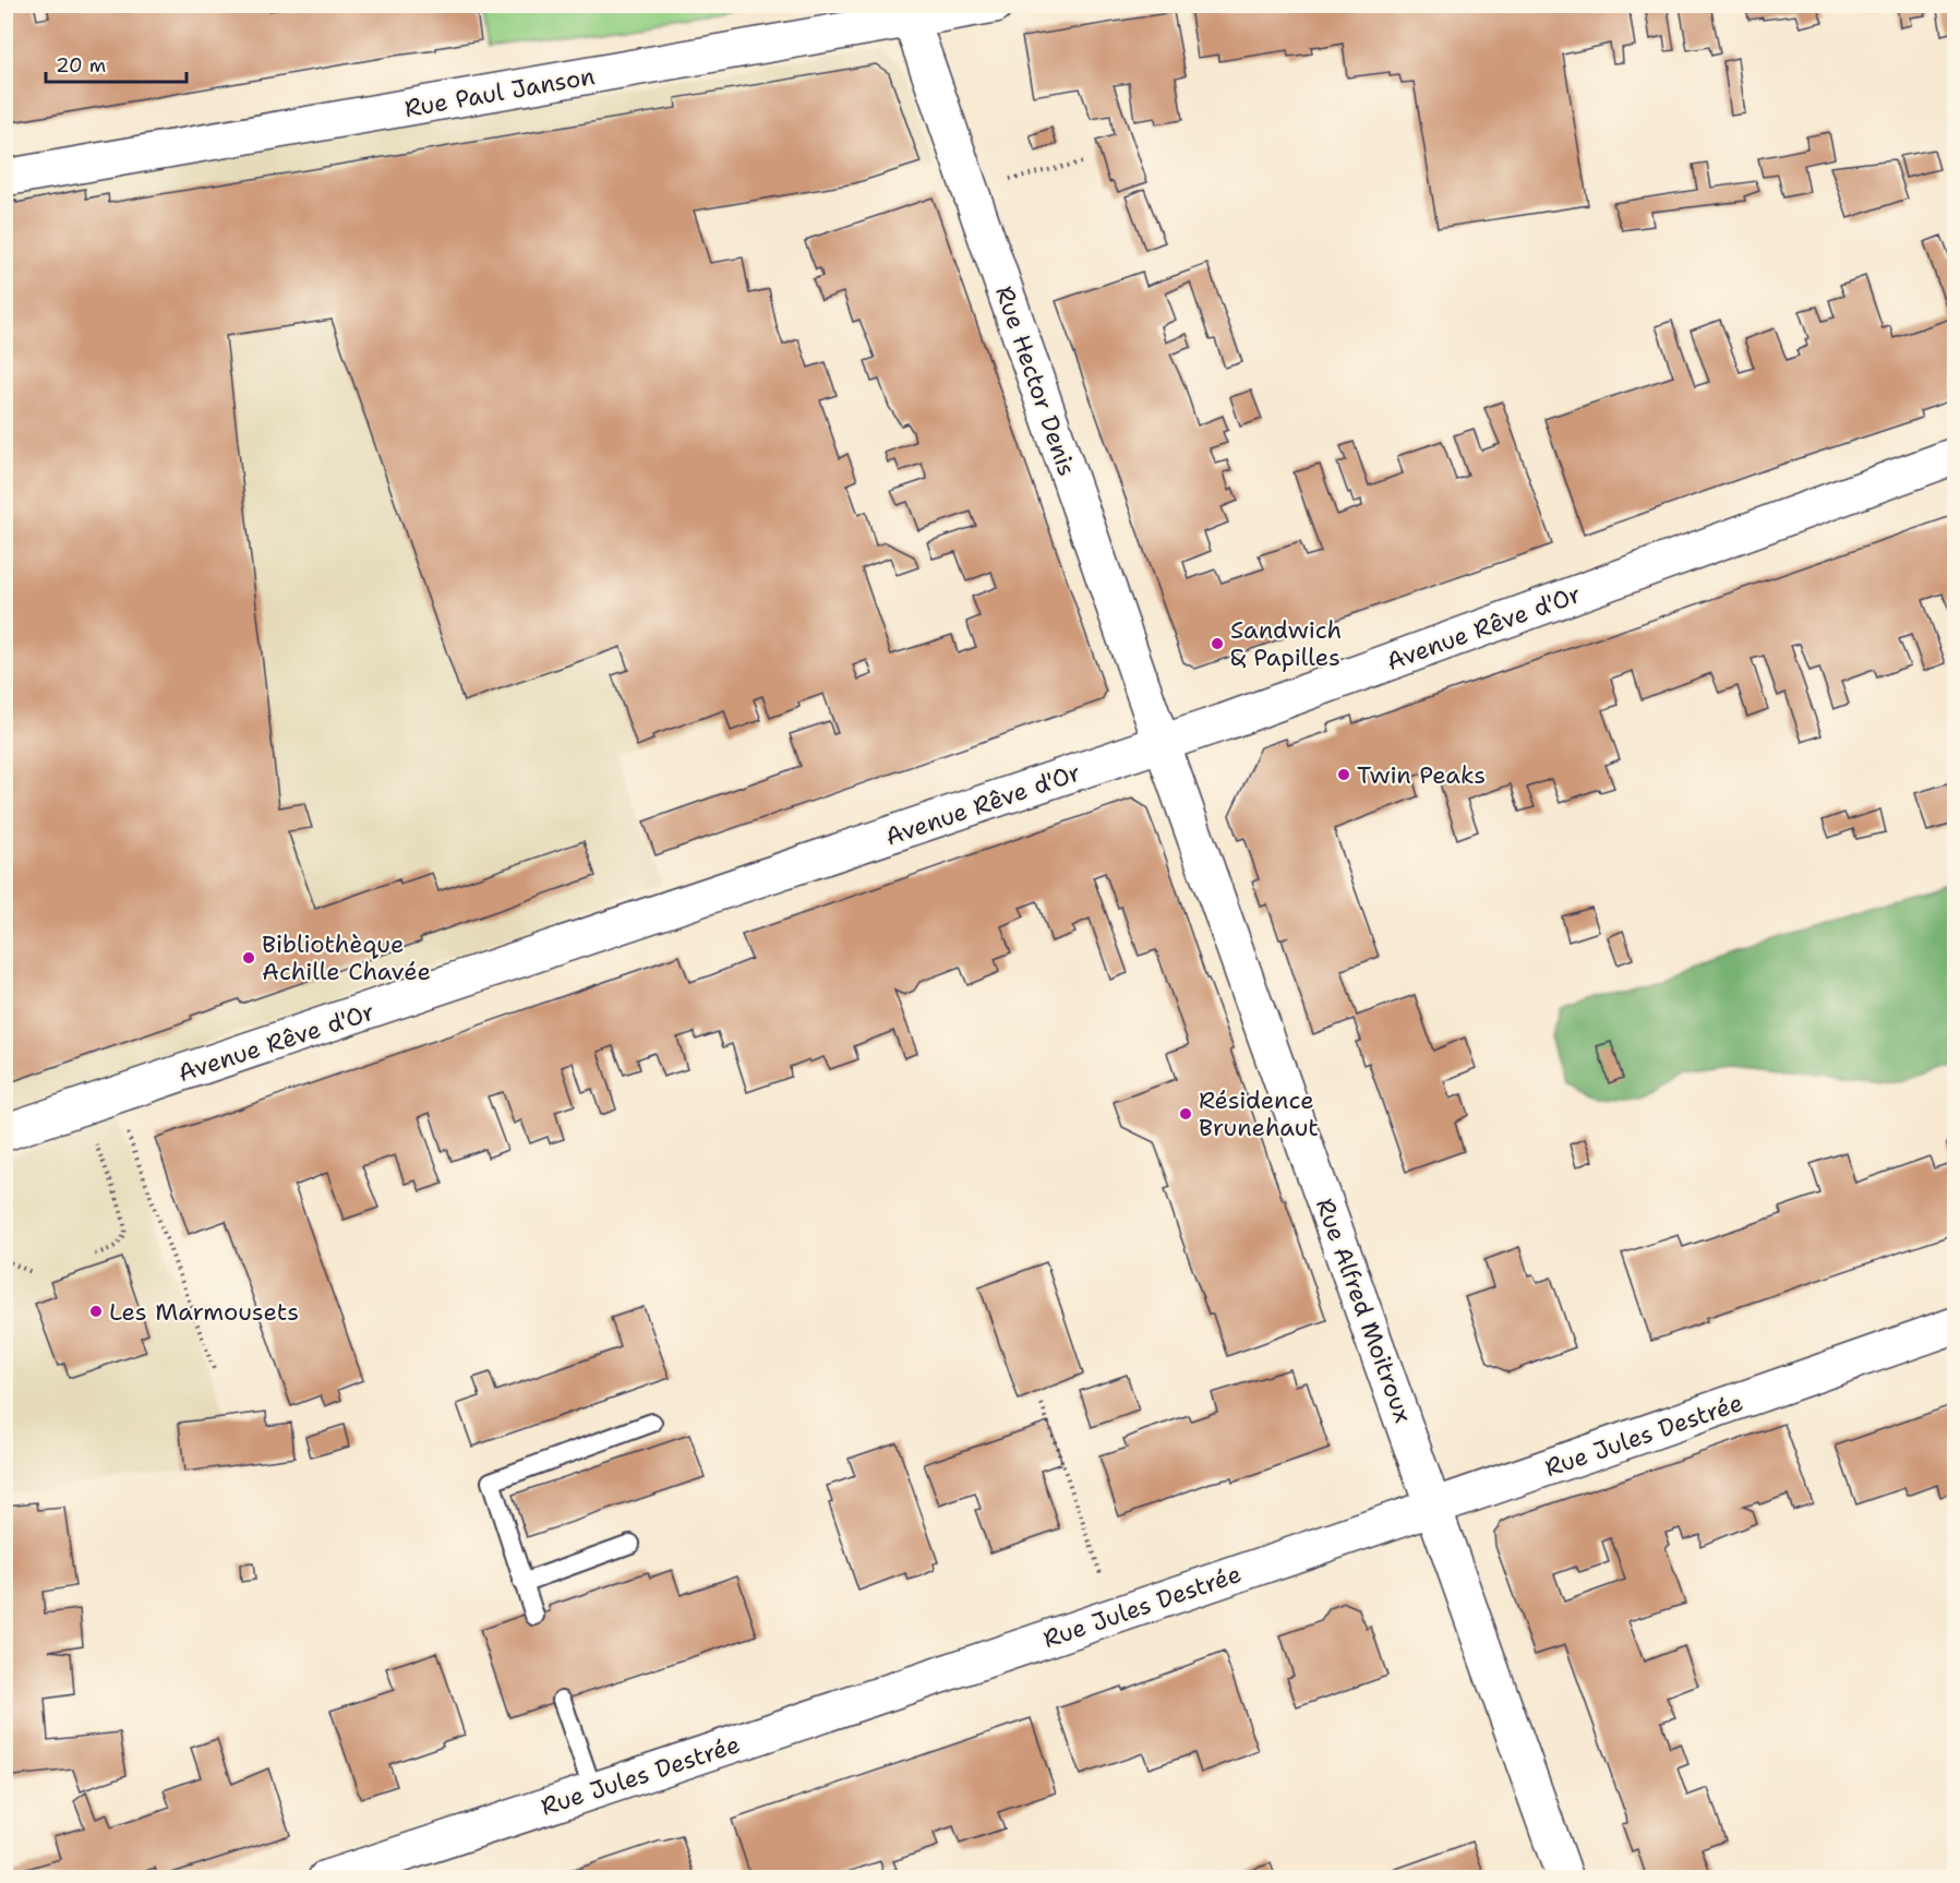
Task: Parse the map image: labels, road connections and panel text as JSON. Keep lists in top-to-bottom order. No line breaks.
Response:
{"streets":{"street":["Rue Paul Janson","Rue Hector Denis","Avenue Rêve d'Or","Rue Alfred Moitroux","Rue Jules Destrée"]},"crossings":[["Rue Paul Janson","Rue Hector Denis"],["Rue Hector Denis","Avenue Rêve d'Or"],["Rue Hector Denis","Rue Alfred Moitroux"],["Avenue Rêve d'Or","Rue Alfred Moitroux"],["Rue Alfred Moitroux","Rue Jules Destrée"]],"places":["Sandwich & Papilles","Twin Peaks","Bibliothèque Achille Chavée","Résidence Brunehaut","Les Marmousets"],"scale_bar":"20 m"}
